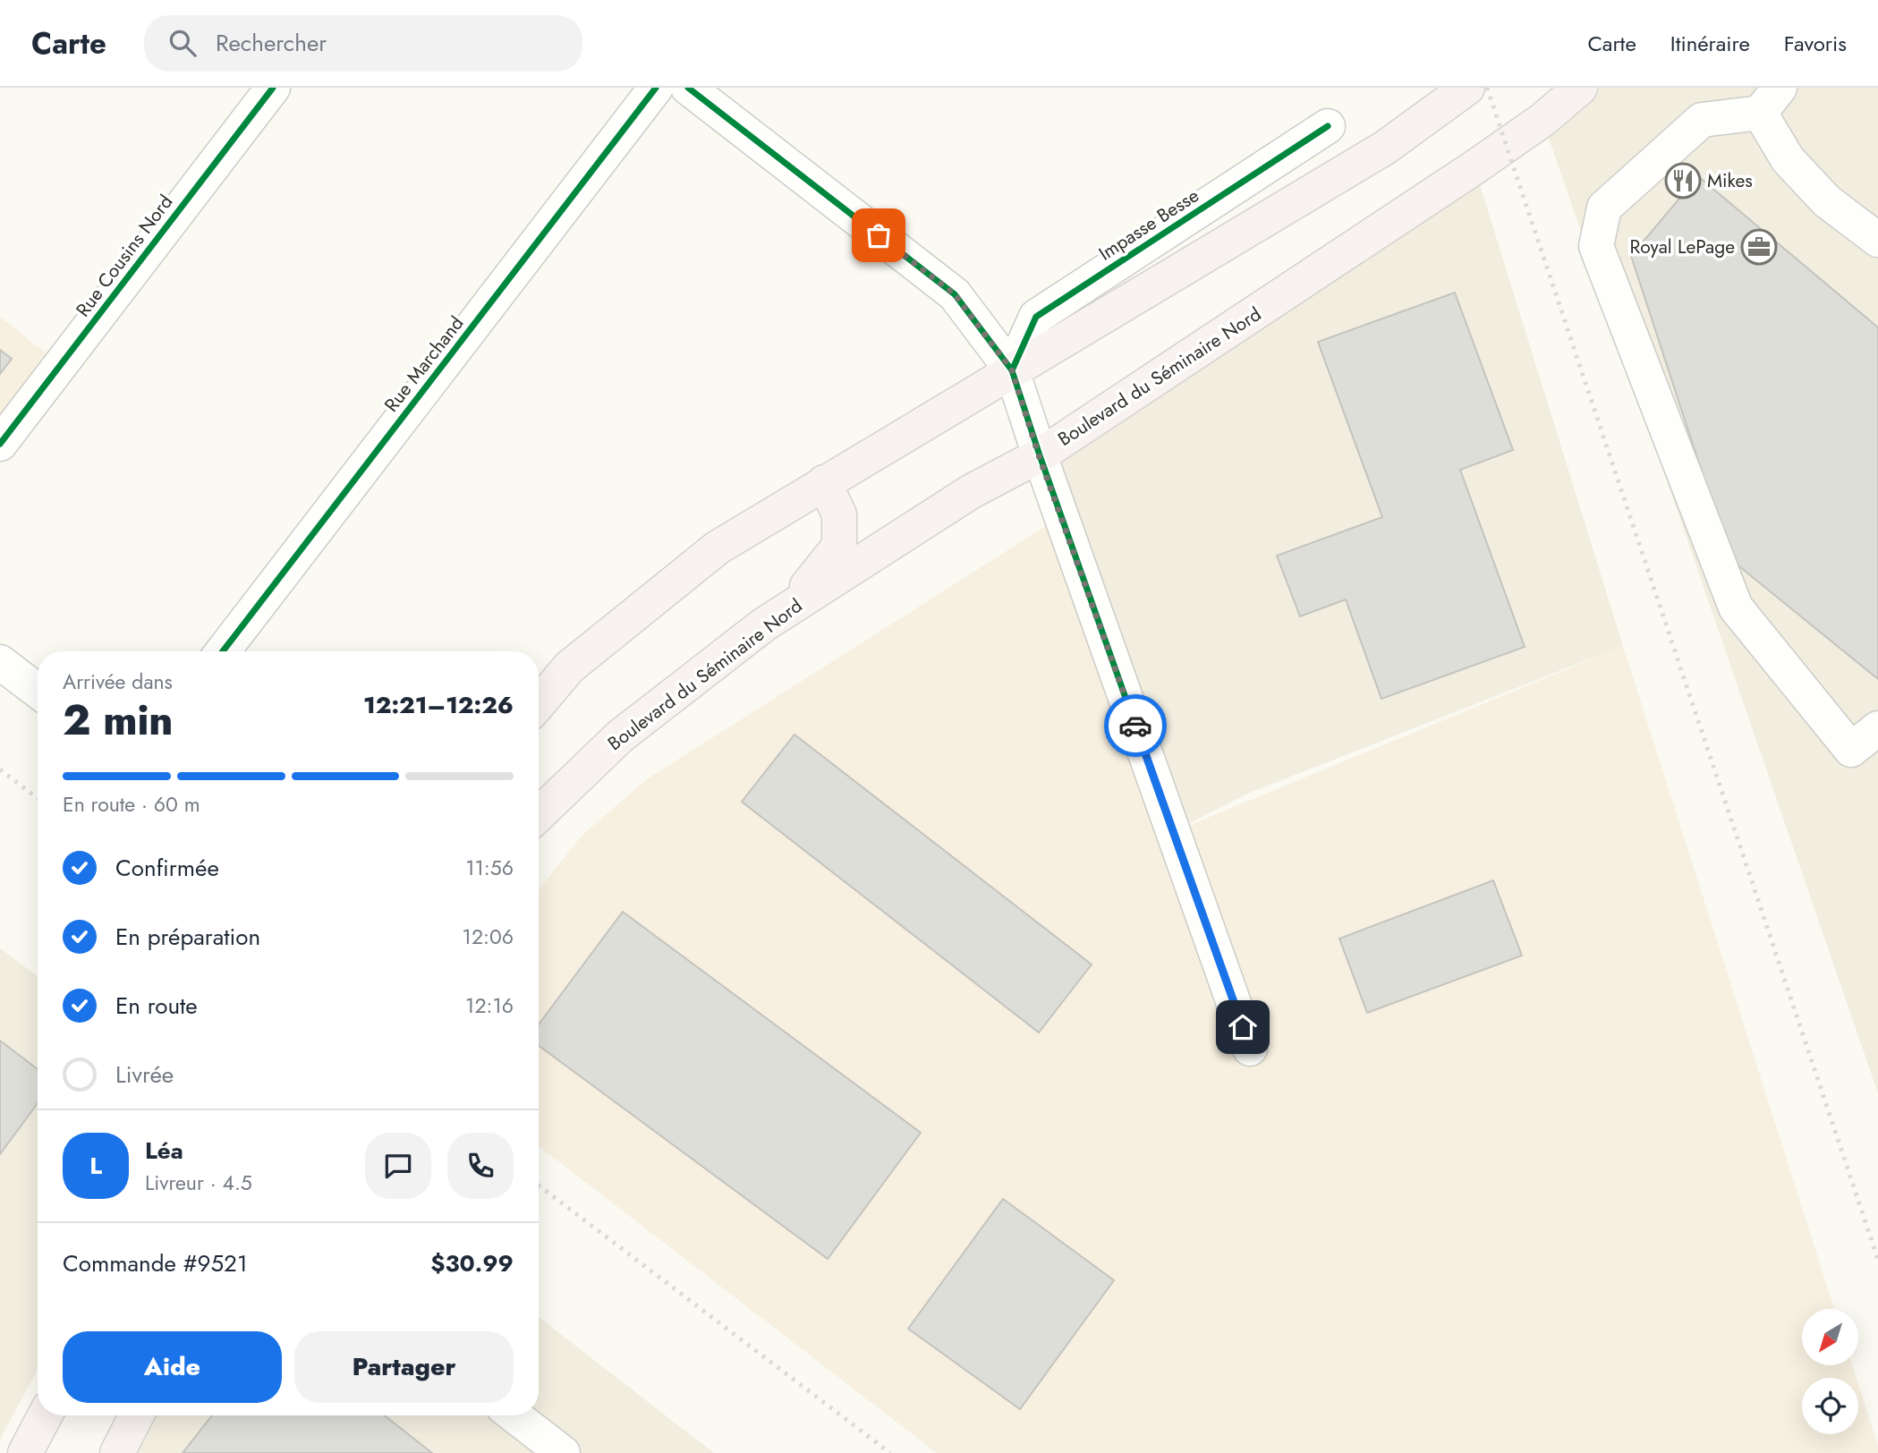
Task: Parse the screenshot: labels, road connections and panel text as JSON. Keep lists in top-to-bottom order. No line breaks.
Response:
{"streets":{"main road":["Boulevard du Séminaire Nord"],"street":["Impasse Besse","Rue Cousins Nord","Rue Marchand"]},"places":{"restaurant":["Mikes"],"office":["Royal LePage"]},"north":"bottom left","page":{"header":"Carte","search":"Rechercher","nav":["Carte","Itinéraire","Favoris"],"heading":["2 min","Arrivée dans","12:21–12:26"],"panel":["Léa","Livreur · 4.5","Commande #9521","$30.99"],"bar":"En route · 60 m","list":[["Confirmée","11:56"],["En préparation","12:06"],["En route","12:16"],"Livrée"],"round":"L","buttons":["Aide","Partager"]}}
